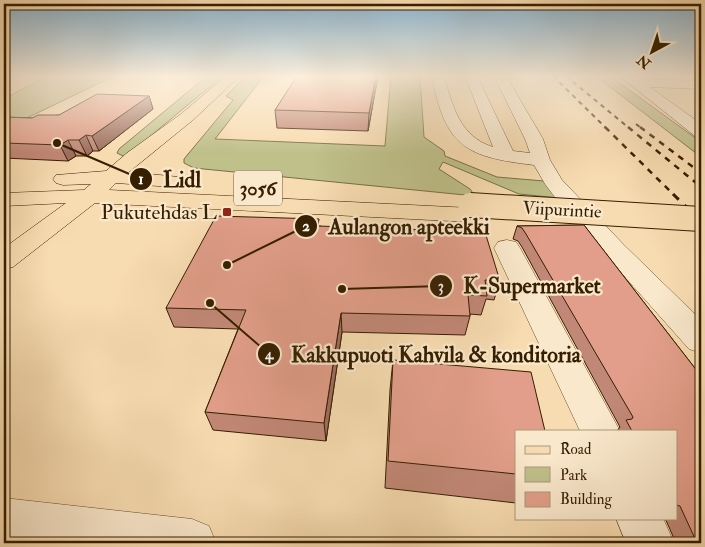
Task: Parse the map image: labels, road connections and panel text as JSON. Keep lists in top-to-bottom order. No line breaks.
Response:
{"streets":{"main road":["3056","Viipurintie"]},"places":{"other":["Lidl","Aulangon apteekki","K-Supermarket","Kakkupuoti Kahvila & konditoria"],"transit":["Pukutehdas L"]},"legend":["Road","Park","Building"],"north":"bottom left"}
